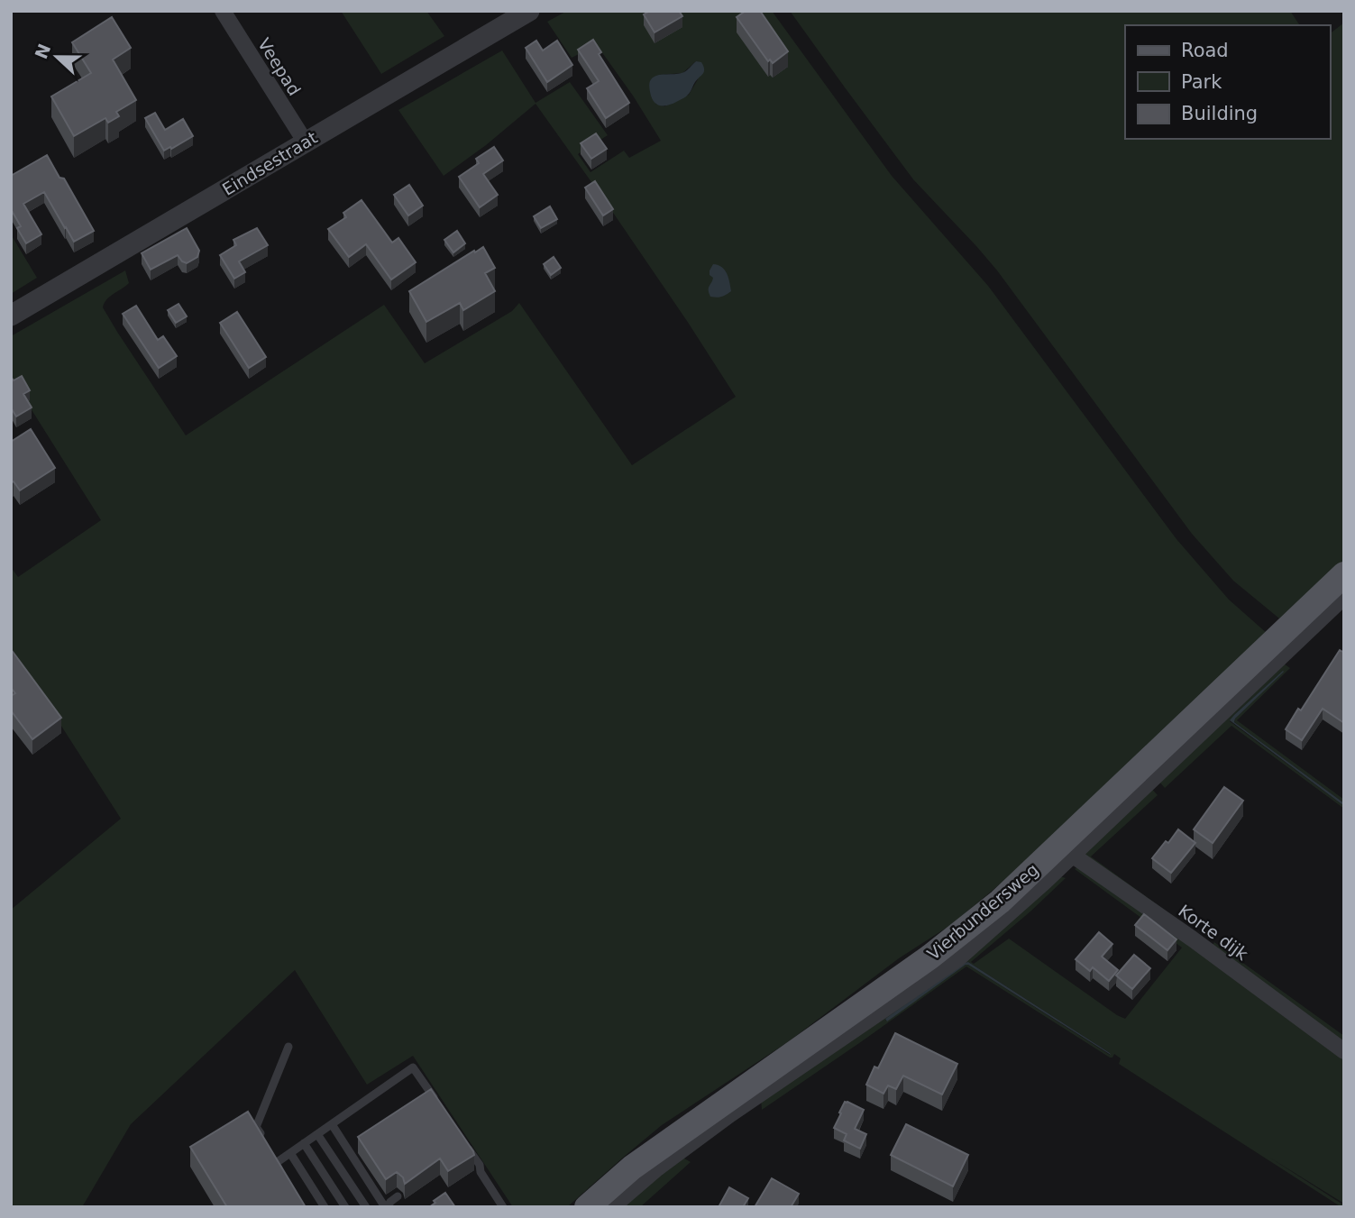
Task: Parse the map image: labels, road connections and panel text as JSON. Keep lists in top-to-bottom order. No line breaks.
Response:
{"streets":{"main road":["Vierbundersweg"],"street":["Veepad","Eindsestraat","Korte dijk"]},"crossings":[["Veepad","Eindsestraat"],["Vierbundersweg","Korte dijk"]],"legend":["Road","Park","Building"],"north":"left"}
